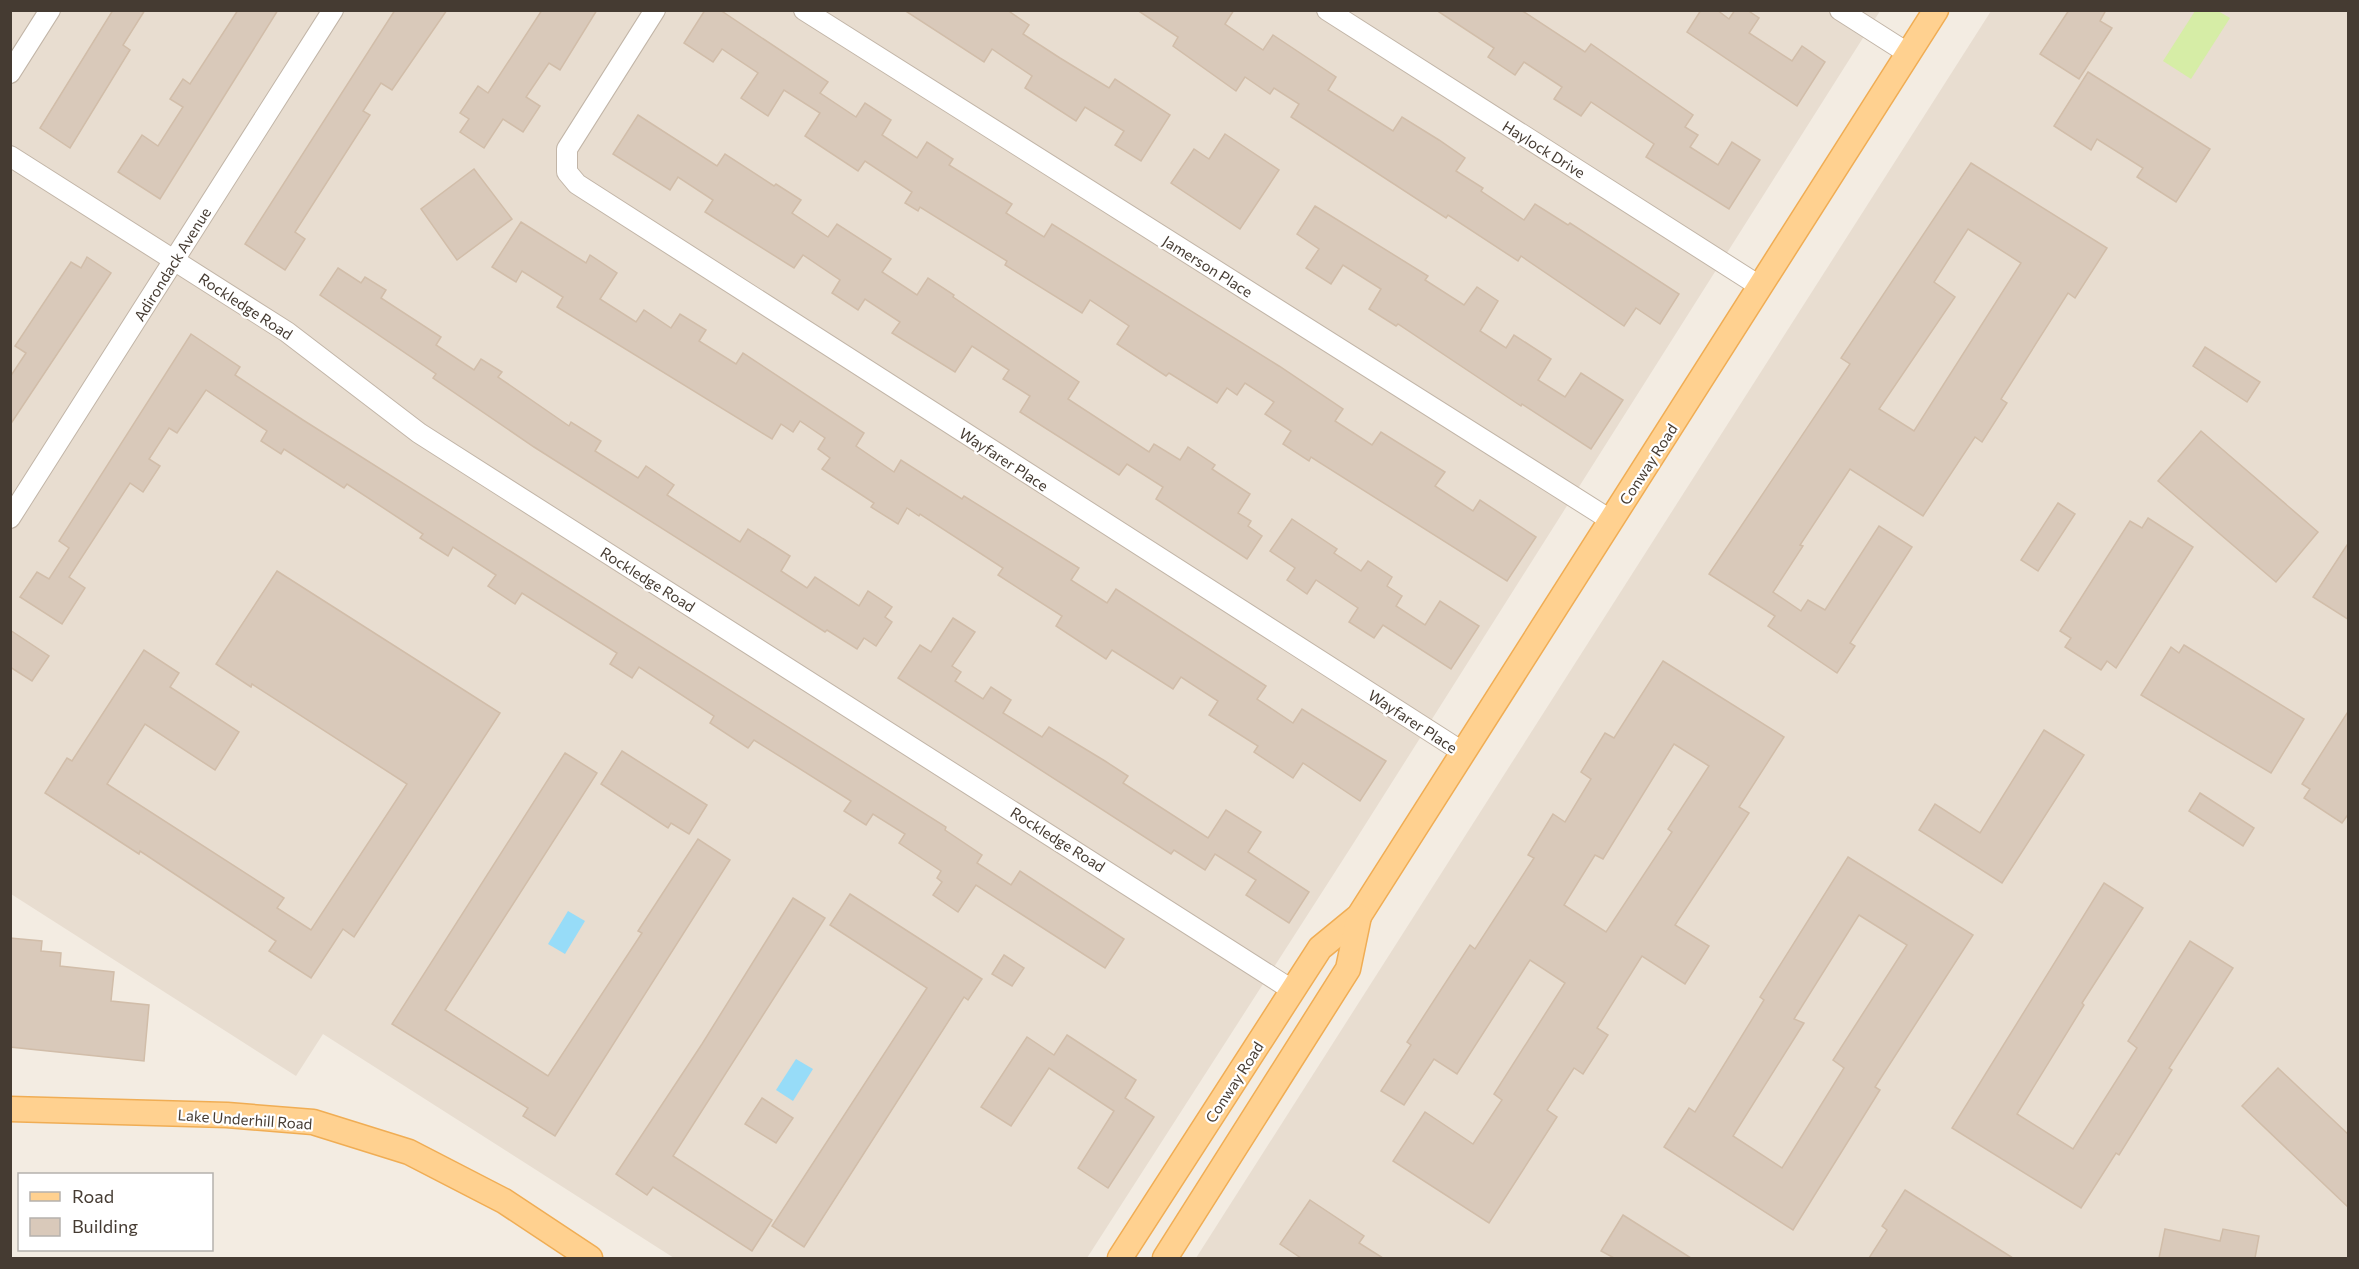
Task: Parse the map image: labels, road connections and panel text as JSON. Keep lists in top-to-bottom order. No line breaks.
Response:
{"streets":{"main road":["Conway Road","Lake Underhill Road"],"street":["Haylock Drive","Adirondack Avenue","Jamerson Place","Rockledge Road","Wayfarer Place"]},"crossings":[["Haylock Drive","Conway Road"],["Adirondack Avenue","Rockledge Road"],["Jamerson Place","Conway Road"],["Rockledge Road","Conway Road"],["Wayfarer Place","Conway Road"]],"legend":["Road","Building"]}
